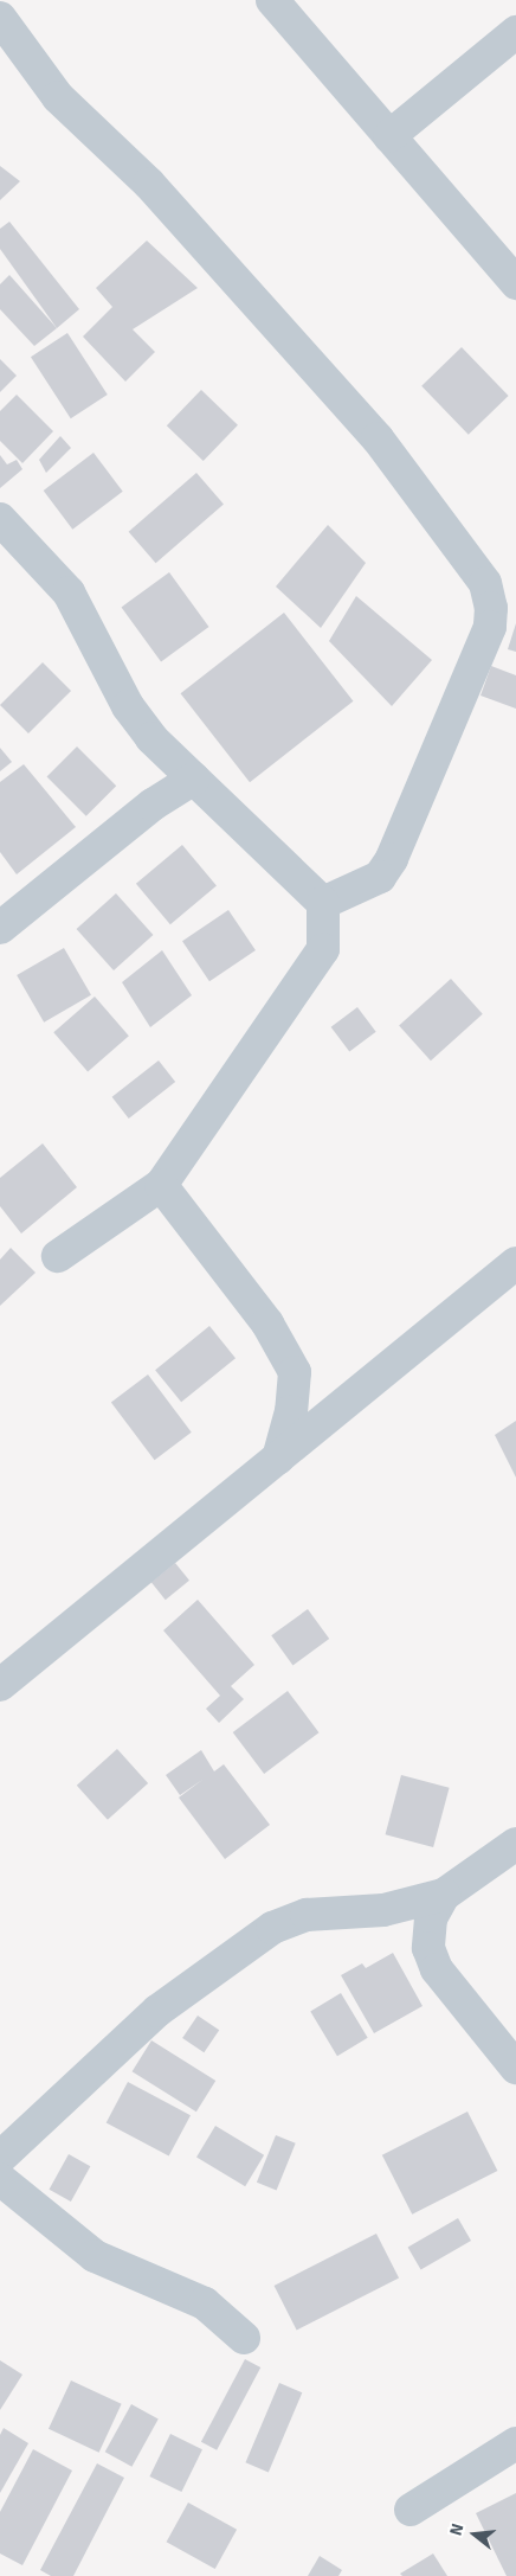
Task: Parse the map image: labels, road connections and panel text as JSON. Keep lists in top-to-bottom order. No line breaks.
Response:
{"north":"left"}
